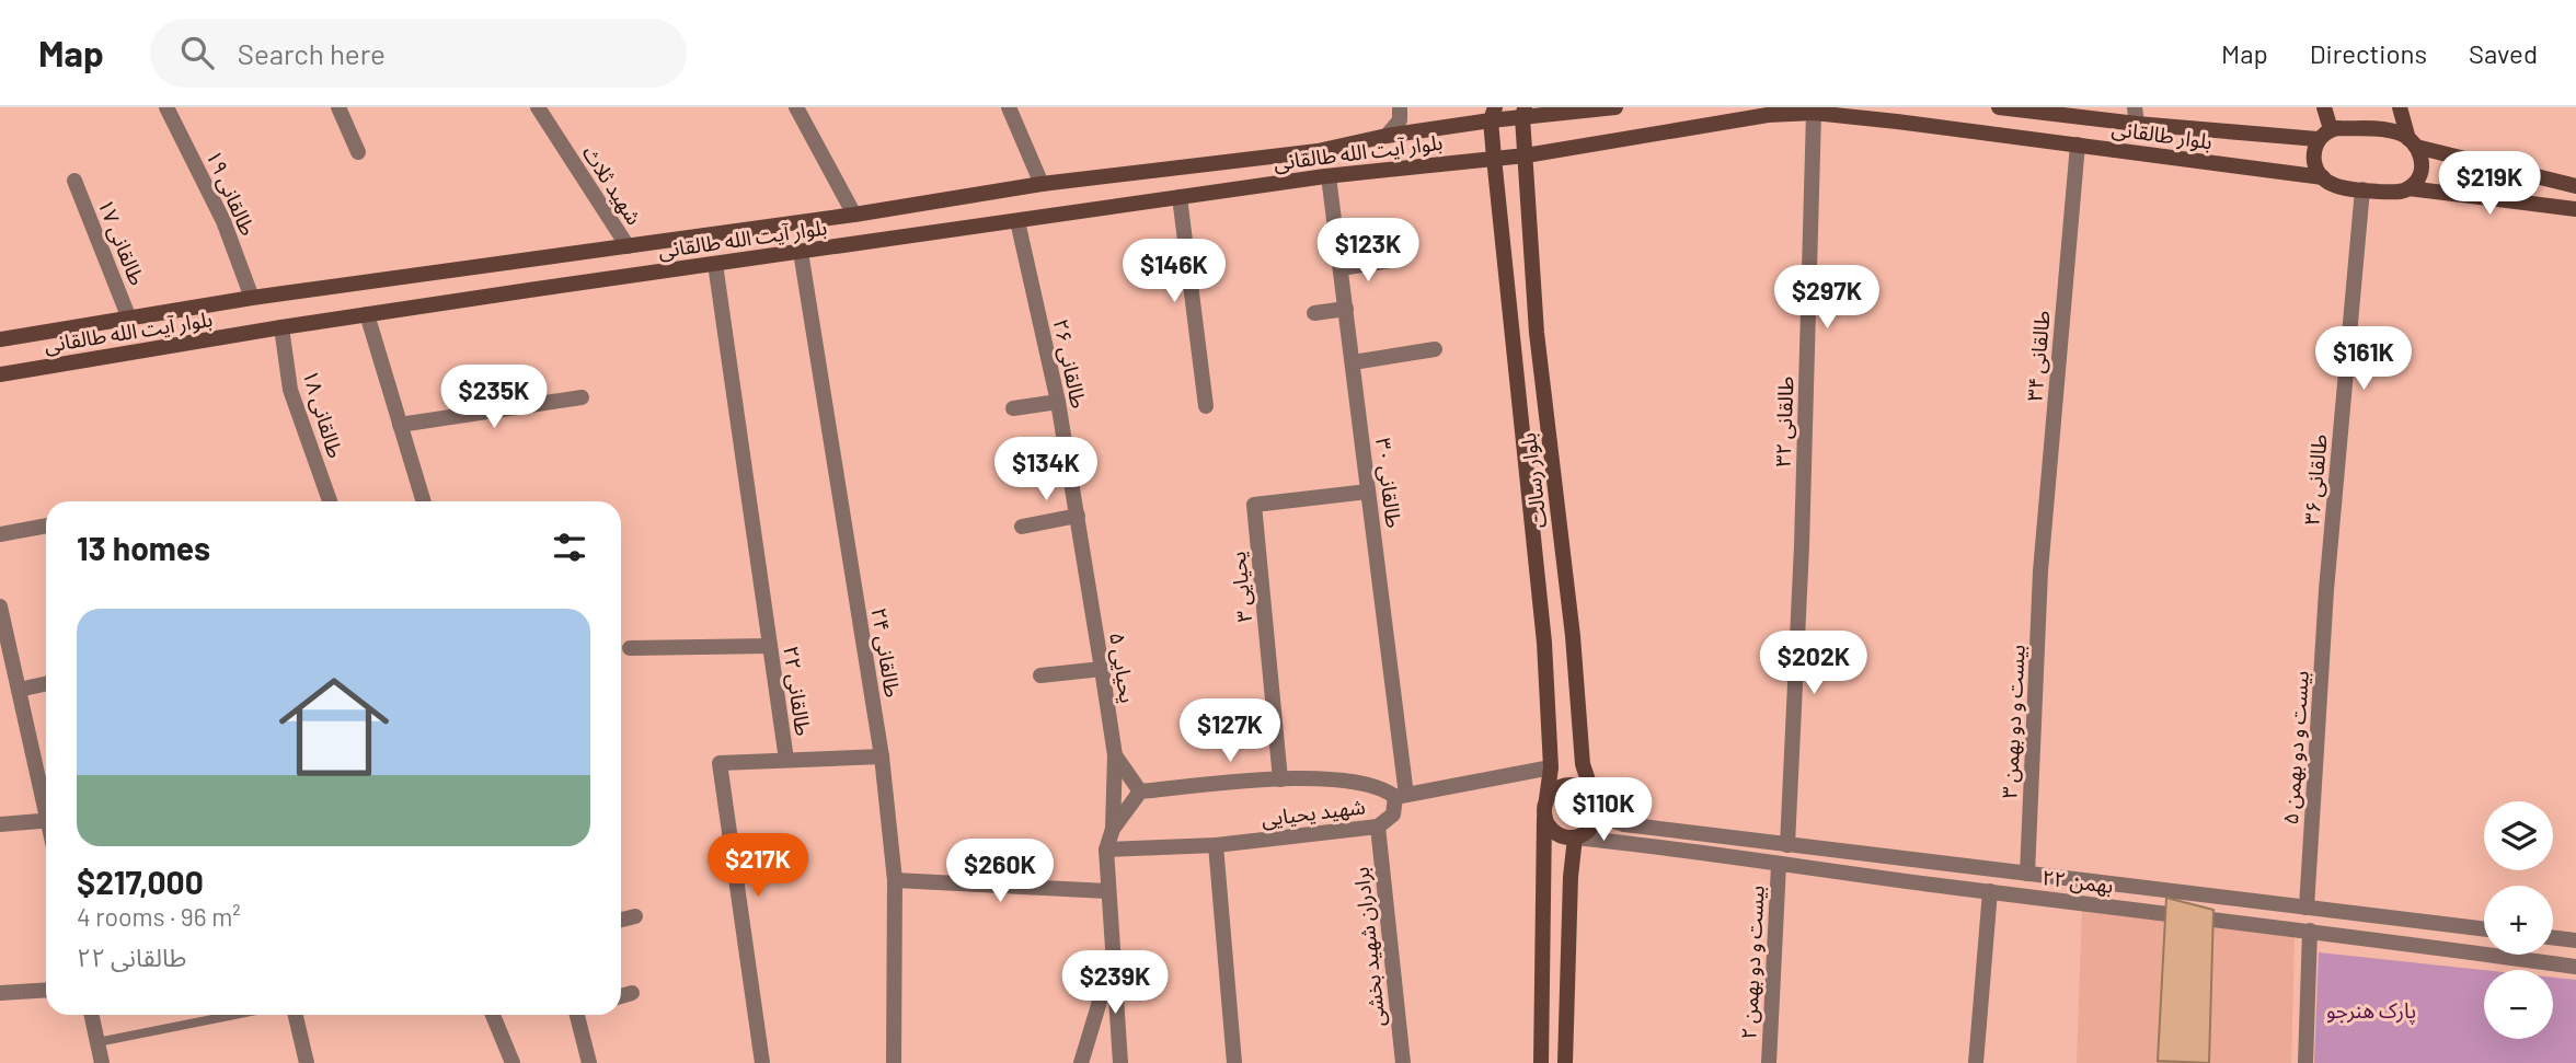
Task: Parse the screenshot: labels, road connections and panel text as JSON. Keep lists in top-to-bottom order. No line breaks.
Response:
{"streets":{"main road":["بلوار طالقانی","بلوار آیت الله طالقانی","بلوار رسالت"],"street":["شهید ثلاث","طالقانی ۱۹","طالقانی ۱۷","طالقانی ۳۴","طالقانی ۲۶","طالقانی ۱۸","طالقانی ۳۲","طالقانی ۳۶","طالقانی ۳۰","یحیایی ۳","طالقانی ۲۴","یحیایی ۵","طالقانی ۲۲","بیست و دو بهمن ۳","بیست و دو بهمن ۵","شهید یحیایی","۲۲ بهمن","برادران شهید بخشی","بیست و دو بهمن ۲"]},"crossings":[["بلوار طالقانی","بلوار آیت الله طالقانی"],["بلوار طالقانی","طالقانی ۳۴"],["بلوار طالقانی","طالقانی ۳۲"],["بلوار طالقانی","طالقانی ۳۶"],["بلوار طالقانی","بلوار رسالت"],["بلوار آیت الله طالقانی","شهید ثلاث"],["بلوار آیت الله طالقانی","طالقانی ۱۹"],["بلوار آیت الله طالقانی","طالقانی ۱۷"],["بلوار آیت الله طالقانی","طالقانی ۲۶"],["بلوار آیت الله طالقانی","طالقانی ۱۸"],["بلوار آیت الله طالقانی","بلوار رسالت"],["بلوار آیت الله طالقانی","طالقانی ۳۰"],["بلوار آیت الله طالقانی","طالقانی ۲۴"],["بلوار آیت الله طالقانی","طالقانی ۲۲"],["طالقانی ۳۴","بیست و دو بهمن ۳"],["طالقانی ۲۶","یحیایی ۵"],["طالقانی ۳۲","۲۲ بهمن"],["طالقانی ۳۶","بیست و دو بهمن ۵"],["بلوار رسالت","۲۲ بهمن"],["طالقانی ۳۰","یحیایی ۳"],["طالقانی ۳۰","شهید یحیایی"],["بیست و دو بهمن ۳","۲۲ بهمن"],["بیست و دو بهمن ۵","۲۲ بهمن"],["شهید یحیایی","برادران شهید بخشی"],["۲۲ بهمن","بیست و دو بهمن ۲"]],"parks":["پارک هنرجو"],"page":{"header":"Map","search":"Search here","nav":["Map","Directions","Saved"],"price":["$219K","$123K","$146K","$297K","$161K","$235K","$134K","$202K","$127K","$110K","$217K","$260K","$239K"],"heading":"13 homes","list":[{"name":"$217,000","note":"4 rooms · 96 m² · طالقانی ۲۲"}],"map_buttons":["+","−"]}}
